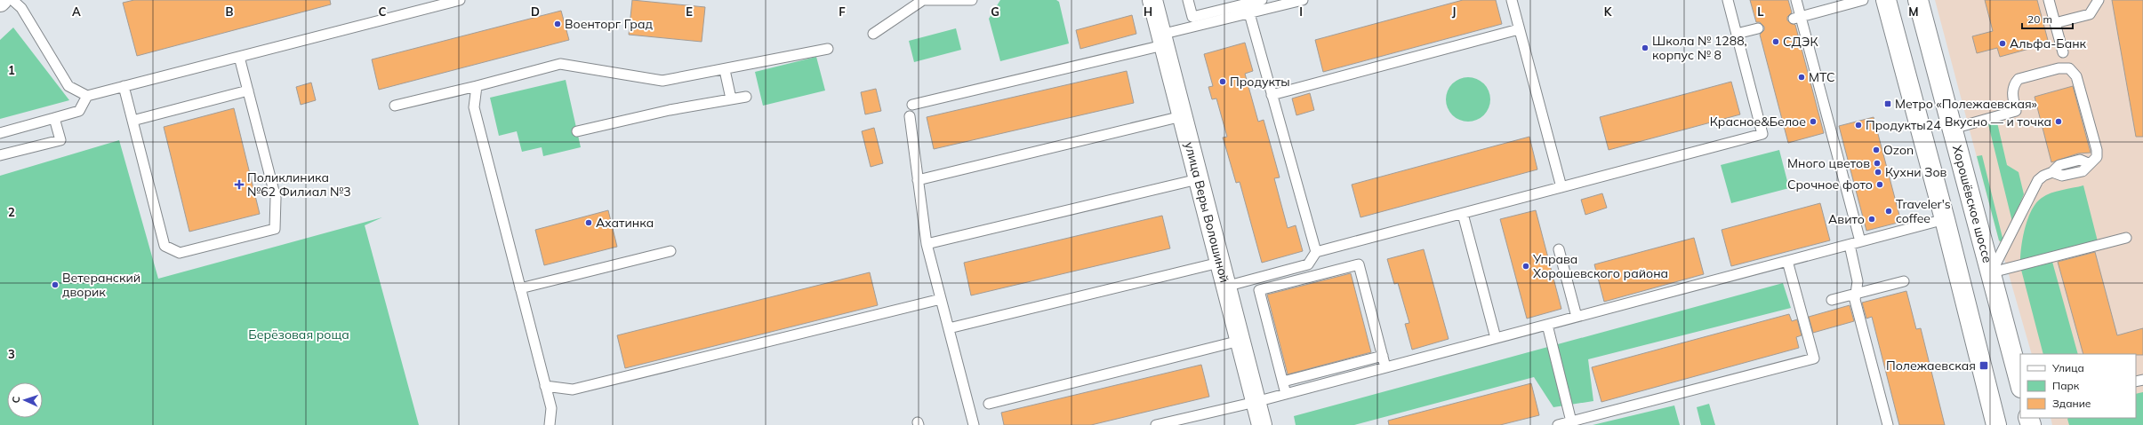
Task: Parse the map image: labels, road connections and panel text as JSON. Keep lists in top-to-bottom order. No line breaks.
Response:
{"streets":{"main road":["Хорошёвское шоссе","улица Веры Волошиной"]},"parks":["Берёзовая роща"],"places":{"other":["Военторг Град","СДЭК","Альфа-Банк","Школа № 1288, корпус № 8","МТС","Продукты","Красное&Белое","Вкусно — и точка","Продукты24","Ozon","Много цветов","Кухни Зов","Срочное фото","Traveler's coffee","Авито","Ахатинка","Управа Хорошевского района","Ветеранский дворик"],"transit":["Метро «Полежаевская»","Полежаевская"],"health":["Поликлиника №62 Филиал №3"]},"legend":["Улица","Парк","Здание"],"scale_bar":"20 m","north":"left","grid":{"columns":["A","B","C","D","E","F","G","H","I","J","K","L","M"],"rows":["1","2","3"]}}
